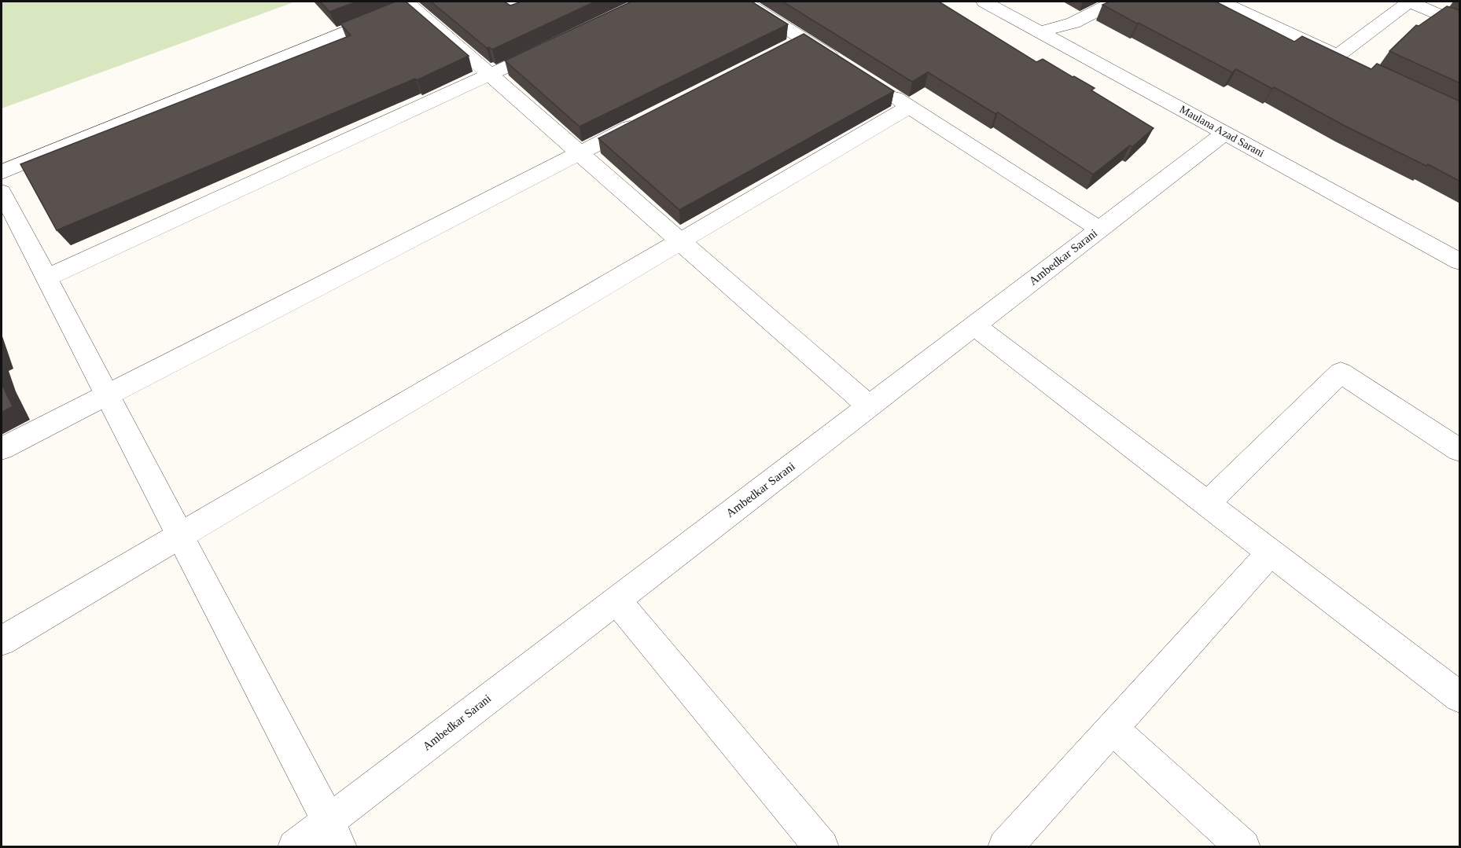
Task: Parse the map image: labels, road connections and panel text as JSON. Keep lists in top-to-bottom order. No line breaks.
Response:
{"streets":{"street":["Maulana Azad Sarani","Ambedkar Sarani"]},"crossings":[["Maulana Azad Sarani","Ambedkar Sarani"]]}
